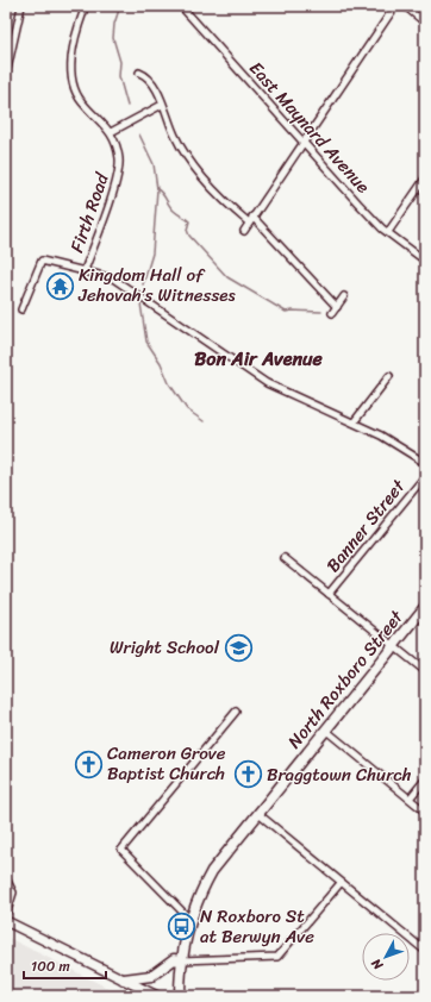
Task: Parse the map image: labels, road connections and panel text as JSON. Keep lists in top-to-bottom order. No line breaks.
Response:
{"streets":{"main road":["North Roxboro Street"],"street":["East Maynard Avenue","Firth Road","Banner Street"]},"districts":["Bon Air Avenue"],"places":{"temple":["Kingdom Hall of Jehovah’s Witnesses"],"school or university":["Wright School"],"church":["Cameron Grove Baptist Church","Braggtown Church"],"bus stop":["N Roxboro St at Berwyn Ave"]},"scale_bar":"100 m","north":"bottom left"}
